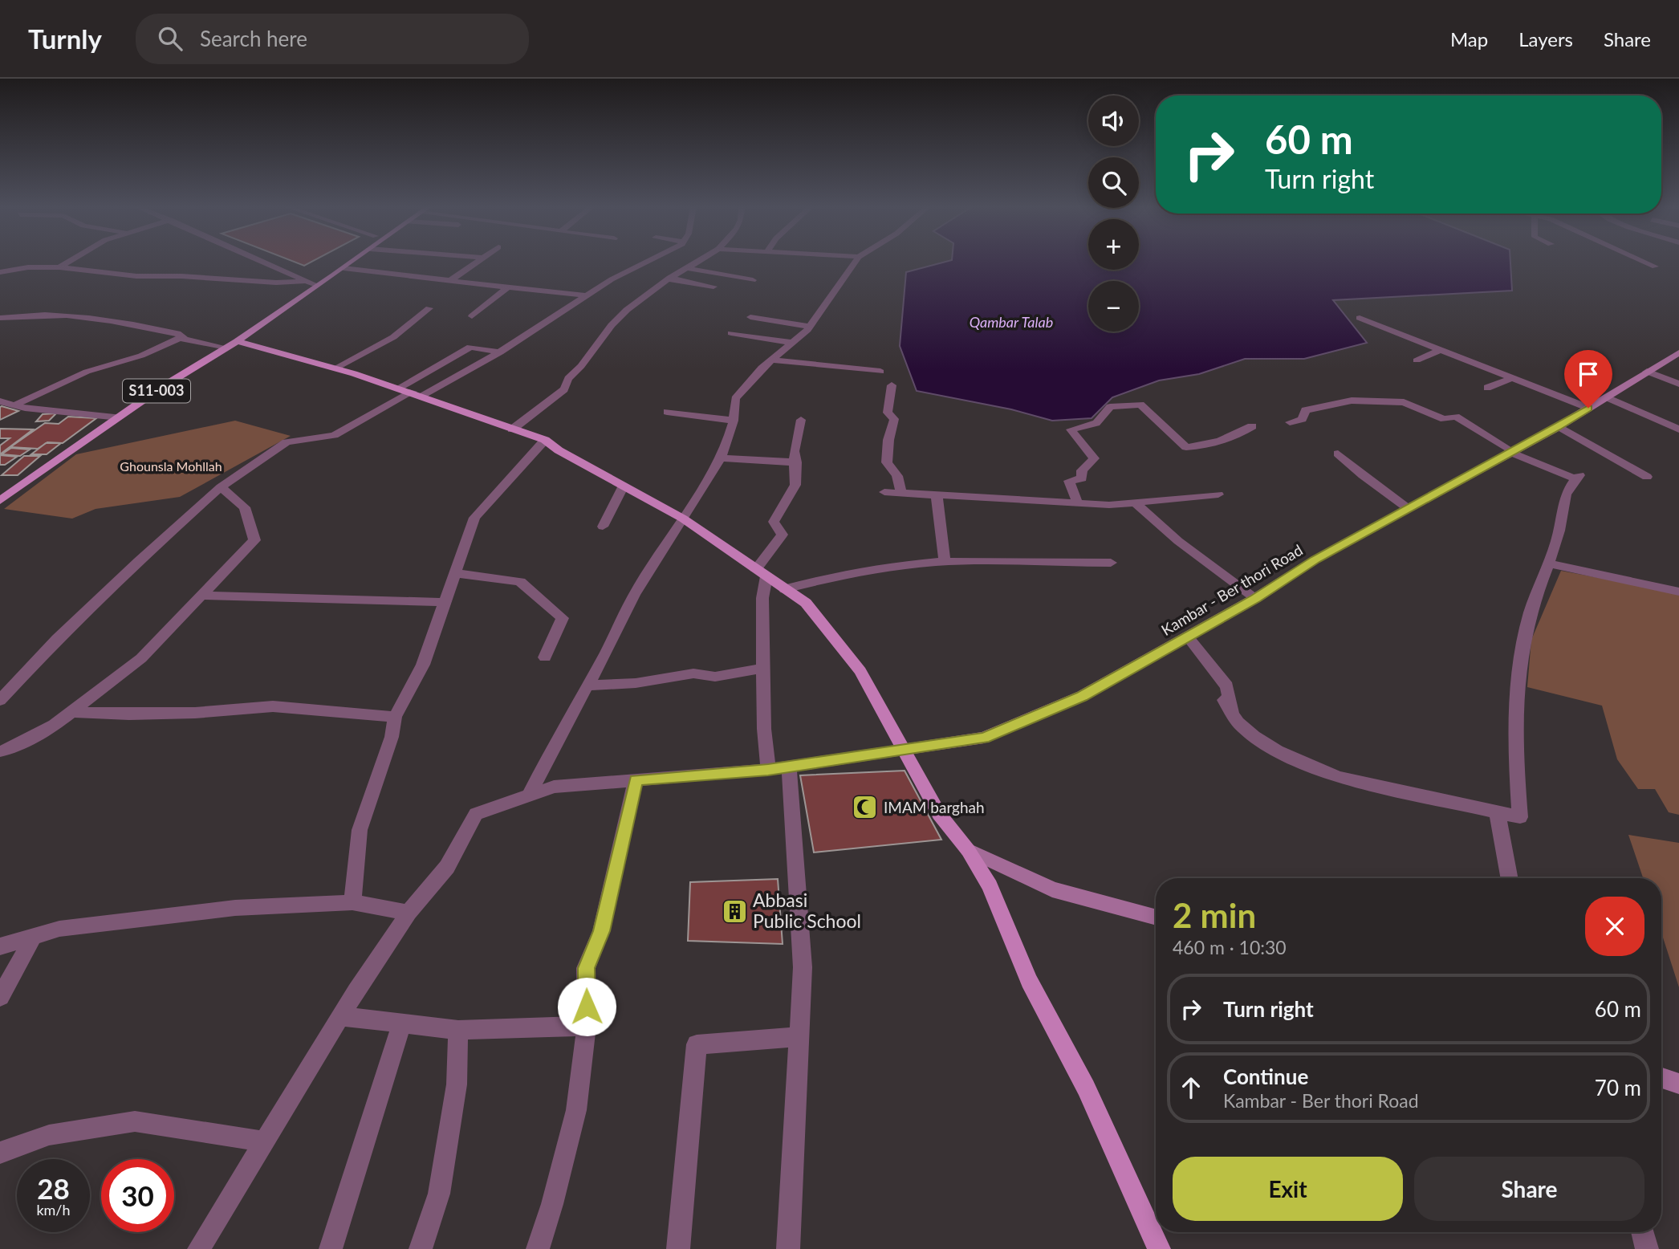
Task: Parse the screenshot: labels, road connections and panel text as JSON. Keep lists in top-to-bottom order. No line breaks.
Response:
{"streets":{"main road":["S11-003"],"street":["Kambar - Ber thori Road"]},"water":["Qambar Talab"],"parks":["Ghounsla Mohllah"],"places":{"mosque":["IMAM barghah"],"building":["Abbasi Public School"]},"page":{"header":"Turnly","search":"Search here","nav":["Map","Layers","Share"],"map_buttons":["+","−"],"turn":["60 m","Turn right"],"heading":["2 min","460 m · 10:30"],"list":[{"name":"Turn right","value":"60 m"},{"name":"Continue","note":"Kambar - Ber thori Road","value":"70 m"}],"buttons":["Exit","Share"],"speed":"28 km/h","limit":"30"}}
